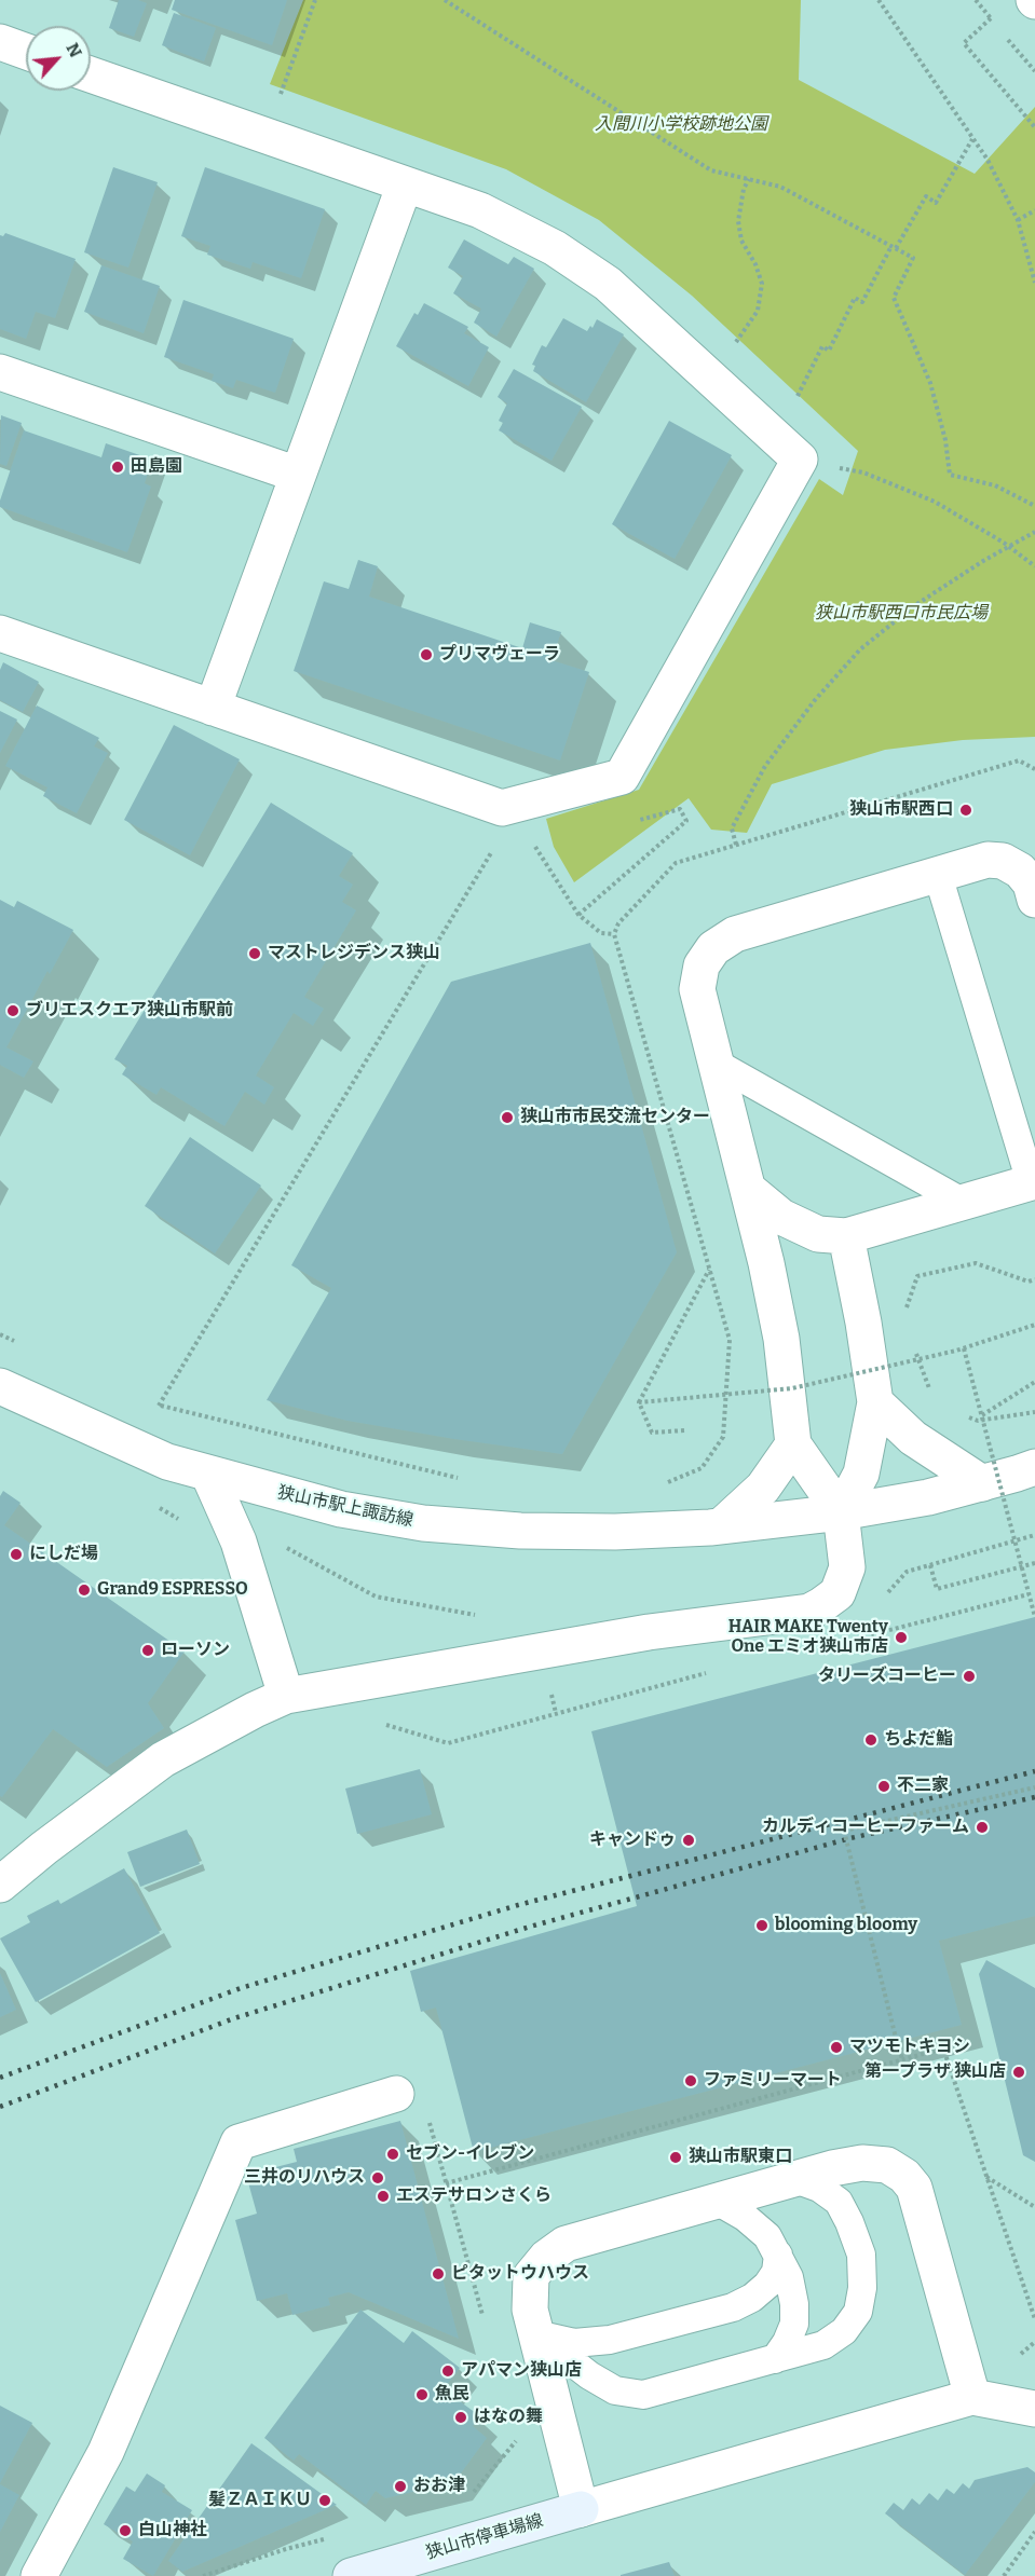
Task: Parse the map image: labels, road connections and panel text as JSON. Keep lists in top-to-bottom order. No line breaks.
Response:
{"streets":{"main road":["狭山市停車場線"],"street":["狭山市駅上諏訪線"]},"parks":["入間川小学校跡地公園","狭山市駅西口市民広場"],"places":["田島園","プリマヴェーラ","狭山市駅西口","マストレジデンス狭山","ブリエスクエア狭山市駅前","狭山市市民交流センター","にしだ場","Grand9 ESPRESSO","HAIR MAKE Twenty One エミオ狭山市店","ローソン","タリーズコーヒー","ちよだ鮨","不二家","カルディコーヒーファーム","キャンドゥ","blooming bloomy","マツモトキヨシ","第一プラザ 狭山店","ファミリーマート","セブン-イレブン","狭山市駅東口","三井のリハウス","エステサロンさくら","ピタットウハウス","アパマン狭山店","魚民","はなの舞","おお津","髪ＺＡＩＫＵ","白山神社"],"north":"top right"}
